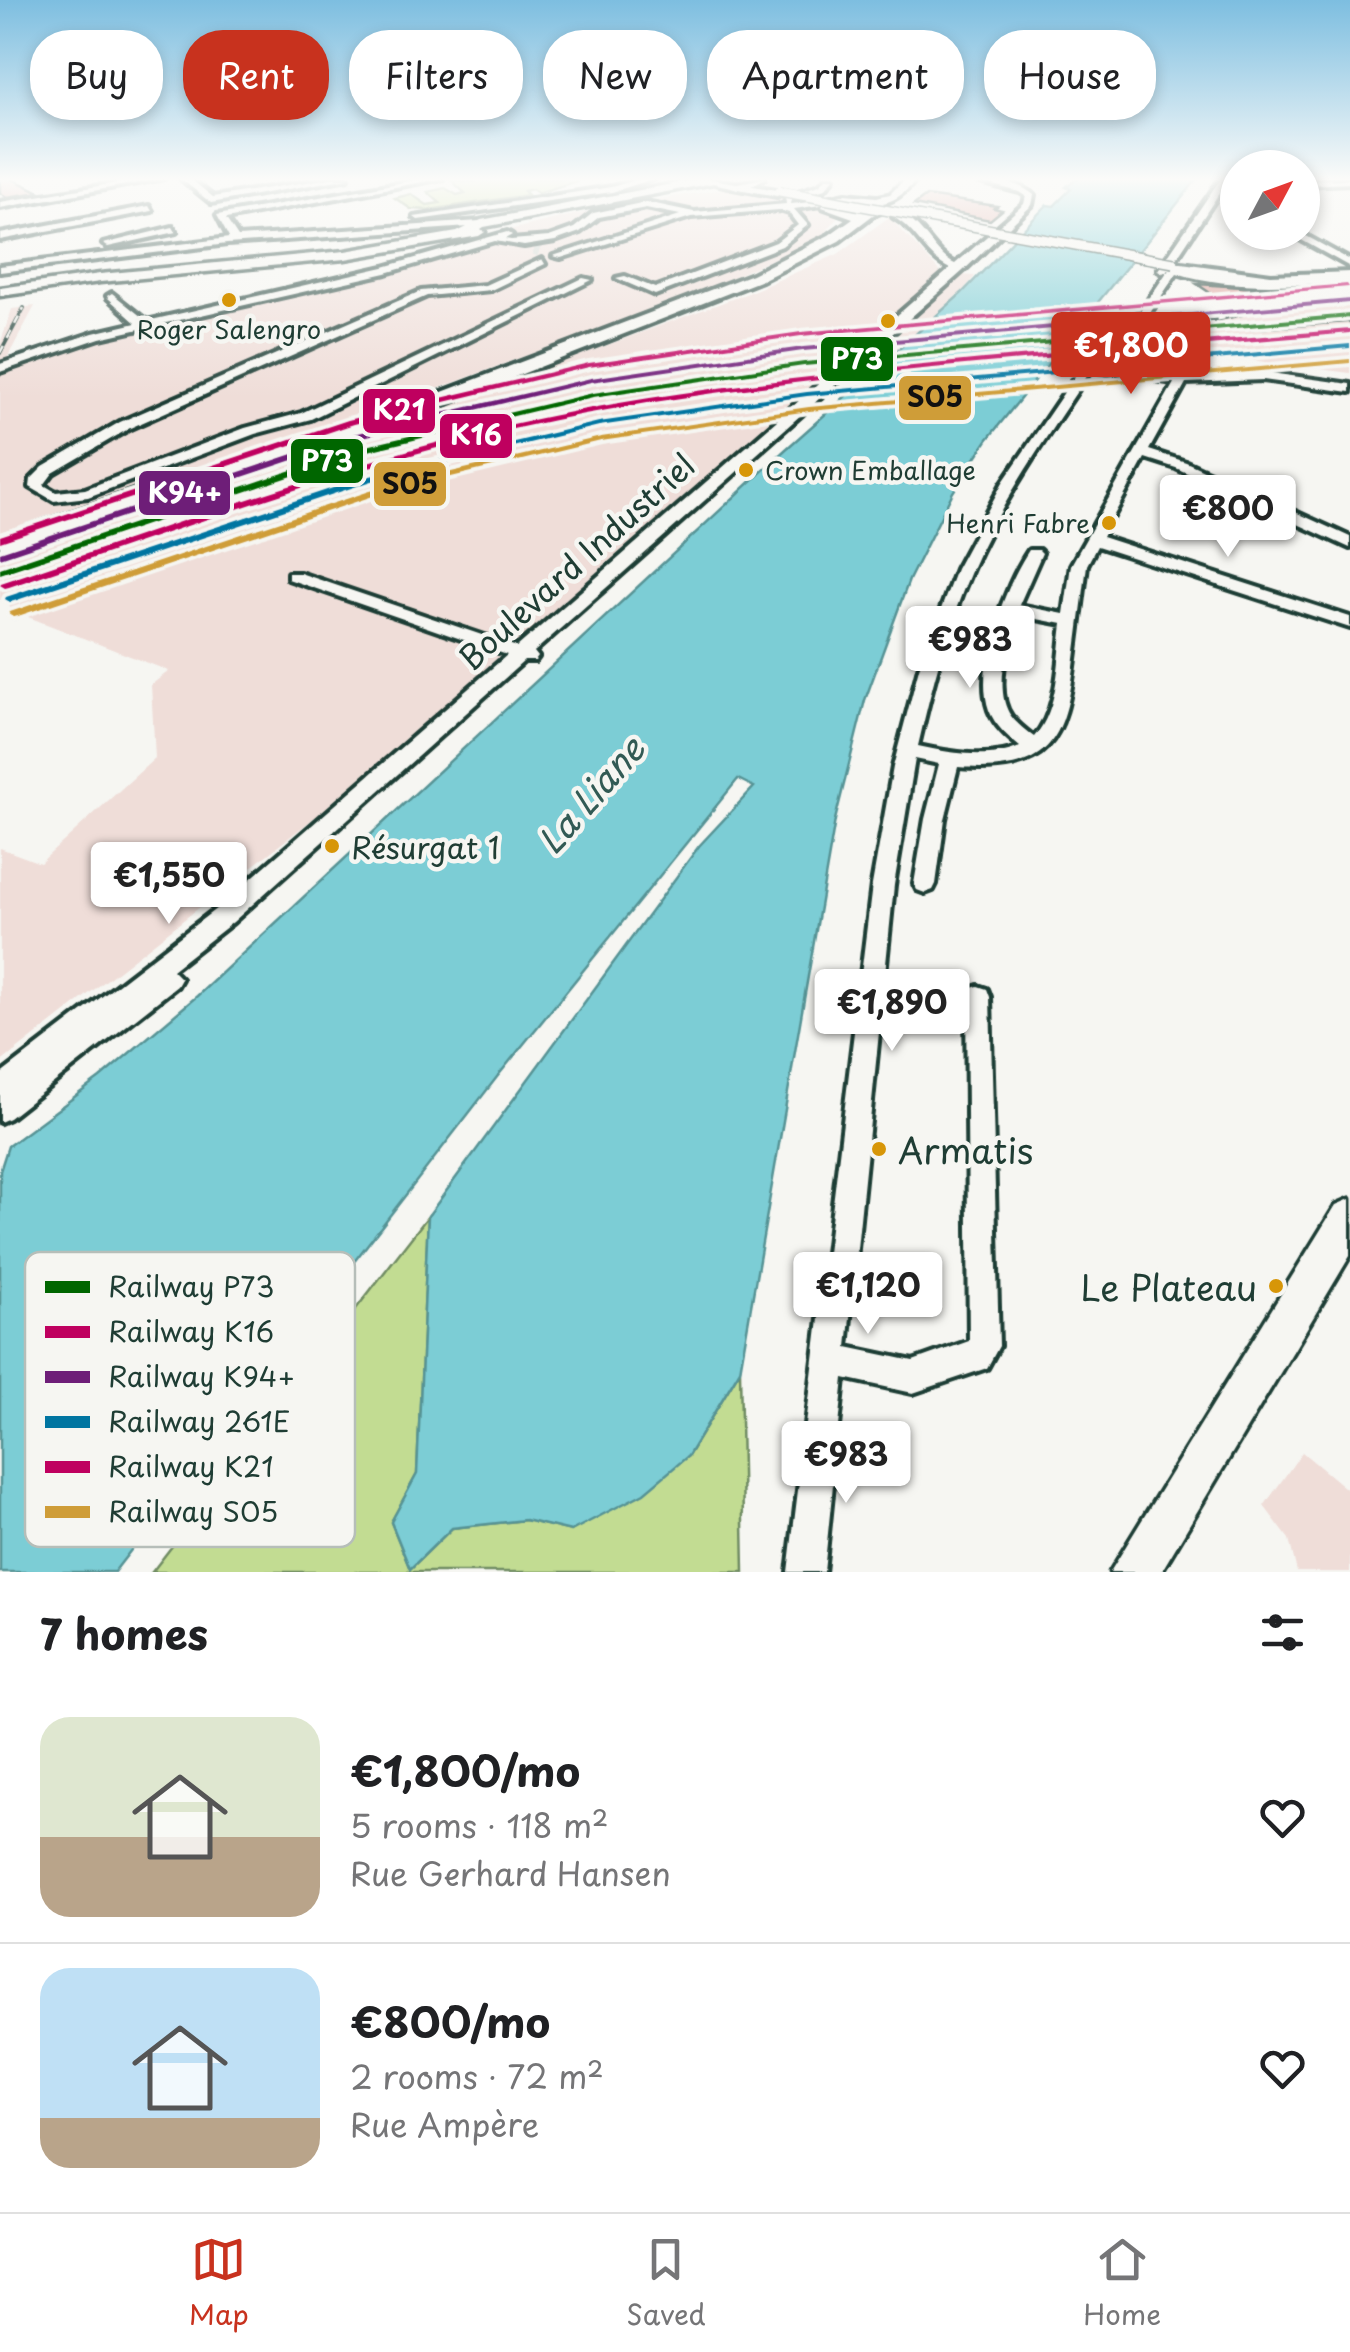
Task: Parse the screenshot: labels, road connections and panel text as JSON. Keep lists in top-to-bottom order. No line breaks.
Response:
{"streets":{"street":["Boulevard Industriel"]},"water":["La Liane"],"places":["Roger Salengro","Crown Emballage","Henri Fabre","Résurgat 1","Armatis","Le Plateau"],"lines":["rail line K21","rail line K94+","rail line P73","rail line K16","rail line 261E","rail line S05"],"legend":["Railway P73","Railway K16","Railway K94+","Railway 261E","Railway K21","Railway S05"],"north":"top right","page":{"chip":["Buy","Rent","Filters","New","Apartment","House"],"price":["€1,800","€800","€983","€1,550","€1,890","€1,120","€983"],"heading":"7 homes","list":[{"name":"€1,800/mo","note":"5 rooms · 118 m² · Rue Gerhard Hansen"},{"name":"€800/mo","note":"2 rooms · 72 m² · Rue Ampère"}],"tabs":["Map","Saved","Home"]}}
